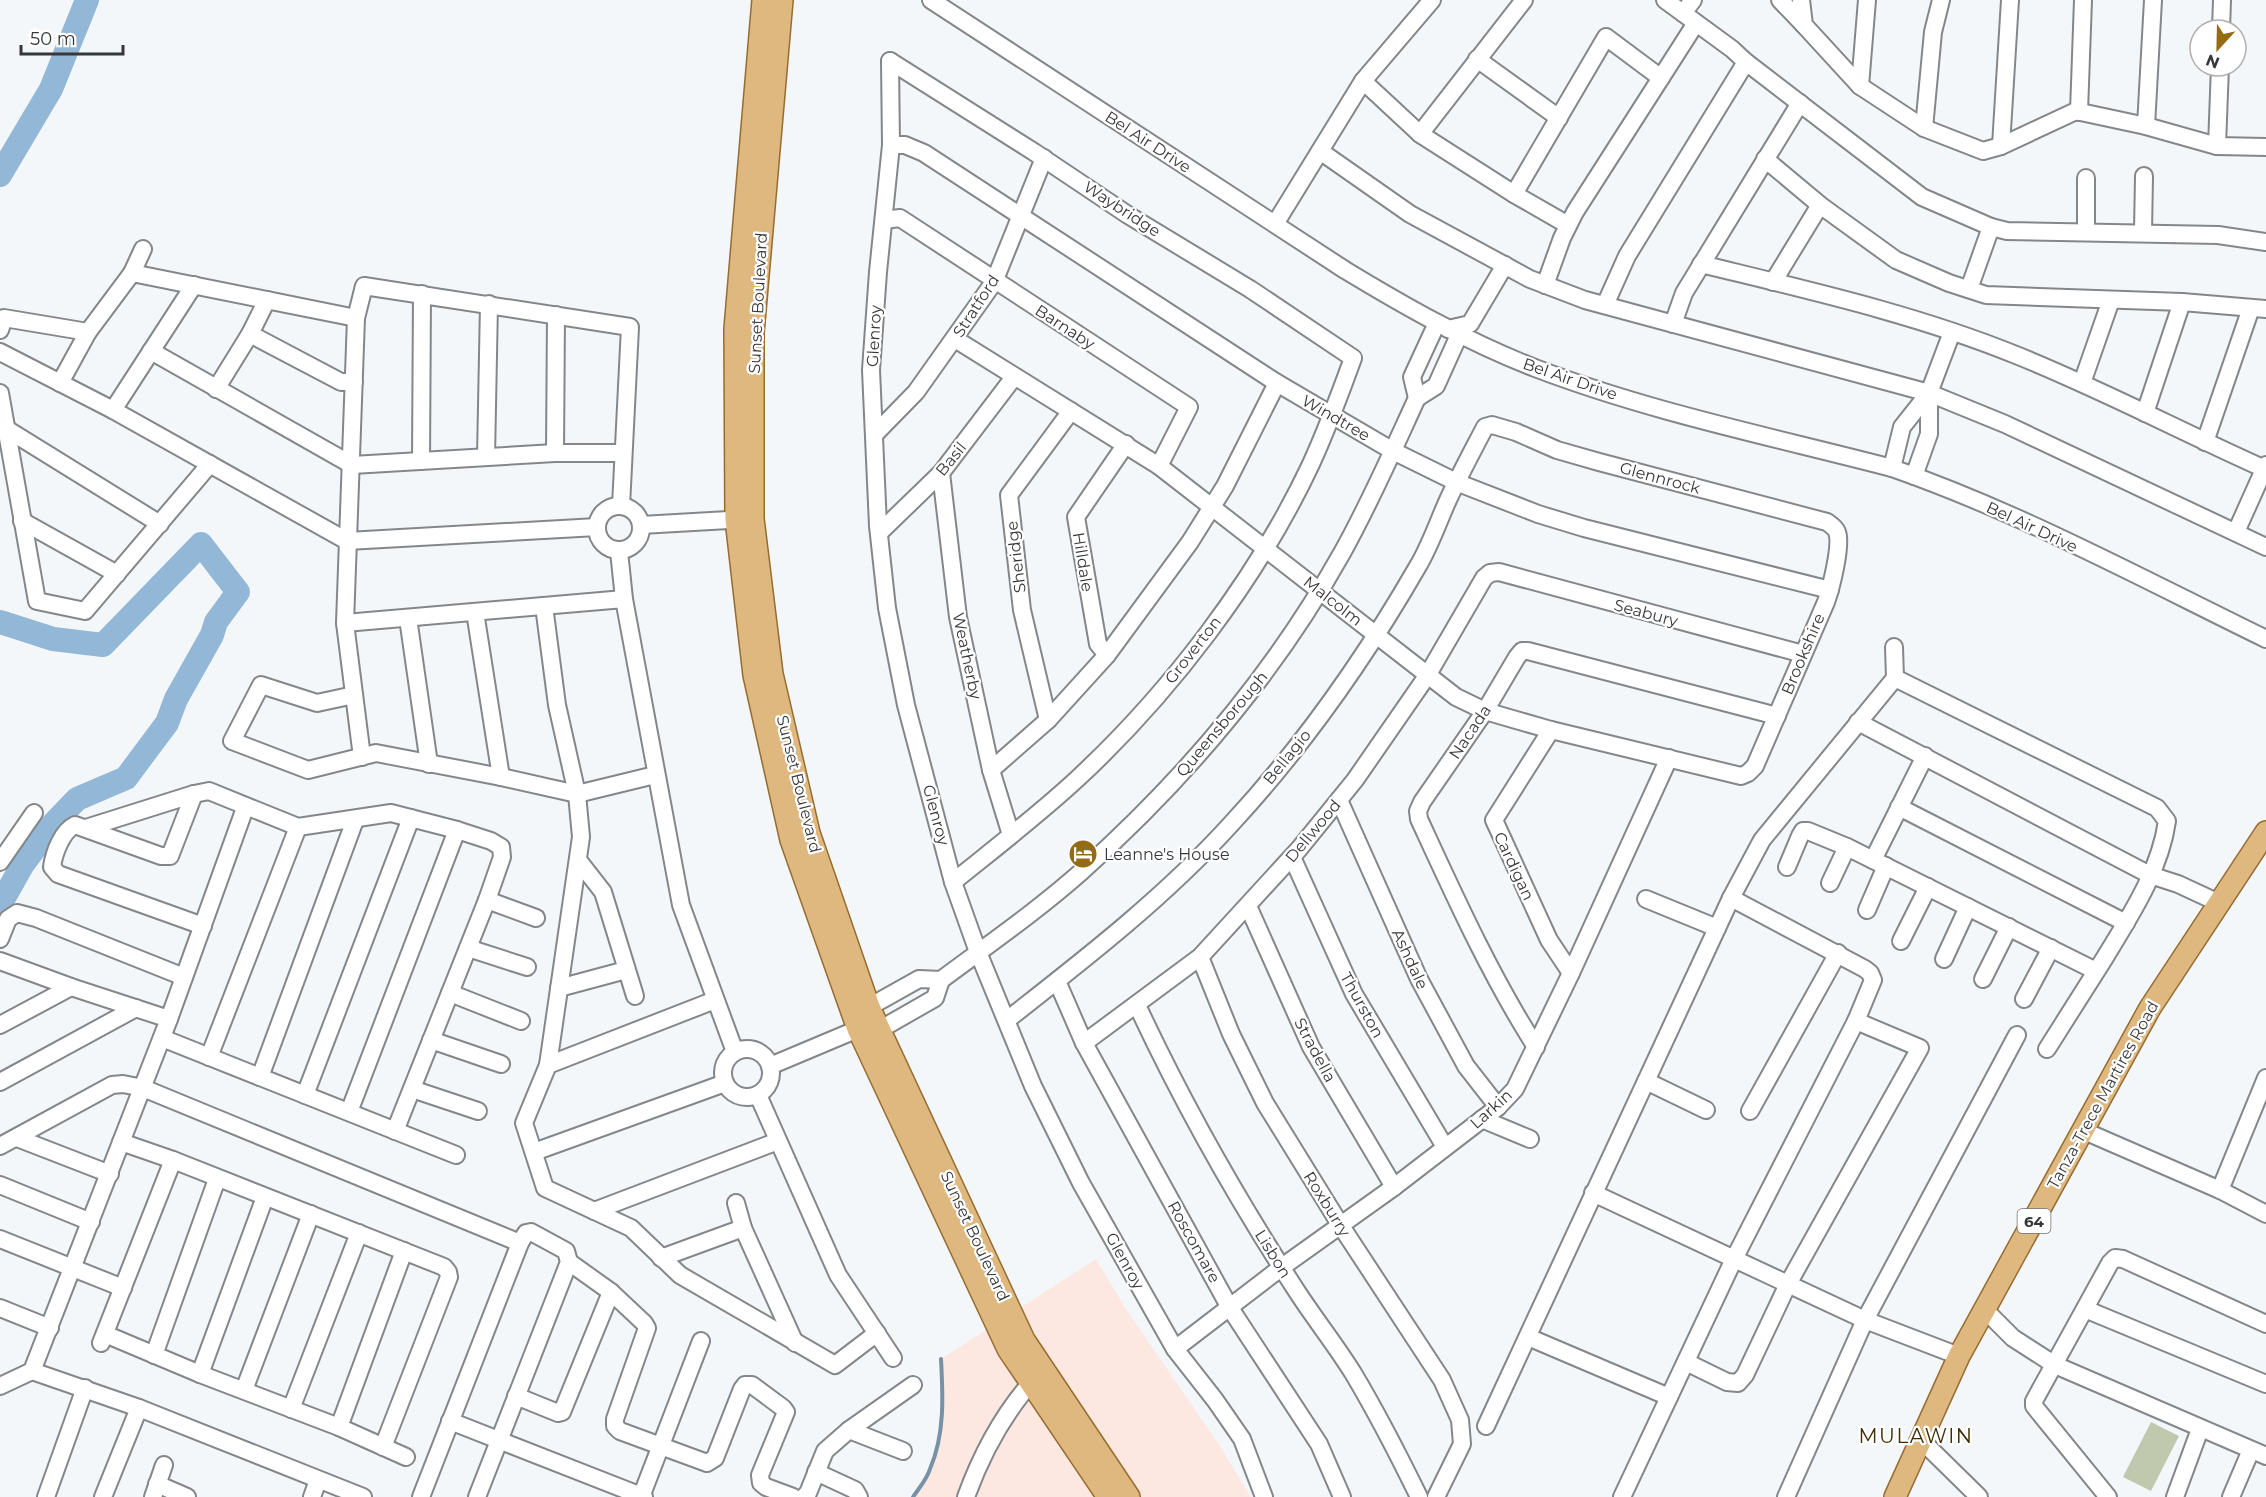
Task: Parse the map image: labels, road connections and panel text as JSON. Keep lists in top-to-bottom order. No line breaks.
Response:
{"streets":{"main road":["Sunset Boulevard","Tanza-Trece Martires Road","64"],"street":["Bel Air Drive","Waybridge","Stratford","Barnaby","Glenroy","Windtree","Basil","Glennrock","Sheridge","Hilldale","Malcolm","Seabury","Groverton","Brookshire","Weatherby","Queensborough","Nacada","Bellagio","Dellwood","Cardigan","Ashdale","Thurston","Stradella","Larkin","Roxburry","Roscomare","Lisbon"]},"crossings":[["Waybridge","Stratford"],["Waybridge","Glenroy"],["Waybridge","Groverton"],["Stratford","Barnaby"],["Stratford","Glenroy"],["Stratford","Windtree"],["Stratford","Malcolm"],["Barnaby","Glenroy"],["Barnaby","Malcolm"],["Glenroy","Windtree"],["Glenroy","Basil"],["Glenroy","Groverton"],["Glenroy","Queensborough"],["Glenroy","Bellagio"],["Glenroy","Larkin"],["Windtree","Groverton"],["Windtree","Brookshire"],["Windtree","Queensborough"],["Windtree","Bellagio"],["Basil","Malcolm"],["Basil","Weatherby"],["Glennrock","Brookshire"],["Glennrock","Bellagio"],["Sheridge","Malcolm"],["Hilldale","Malcolm"],["Malcolm","Groverton"],["Malcolm","Brookshire"],["Malcolm","Queensborough"],["Malcolm","Nacada"],["Malcolm","Bellagio"],["Malcolm","Dellwood"],["Malcolm","Cardigan"],["Malcolm","Larkin"],["Seabury","Brookshire"],["Seabury","Dellwood"],["Groverton","Weatherby"],["Brookshire","Nacada"],["Nacada","Larkin"],["Bellagio","Roscomare"],["Dellwood","Ashdale"],["Dellwood","Thurston"],["Dellwood","Stradella"],["Dellwood","Roxburry"],["Dellwood","Roscomare"],["Dellwood","Lisbon"],["Cardigan","Larkin"],["Ashdale","Larkin"],["Thurston","Larkin"],["Stradella","Larkin"],["Larkin","Roxburry"],["Larkin","Roscomare"],["Larkin","Lisbon"]],"districts":["MULAWIN"],"places":{"hotel":["Leanne's House"]},"scale_bar":"50 m","north":"bottom"}
